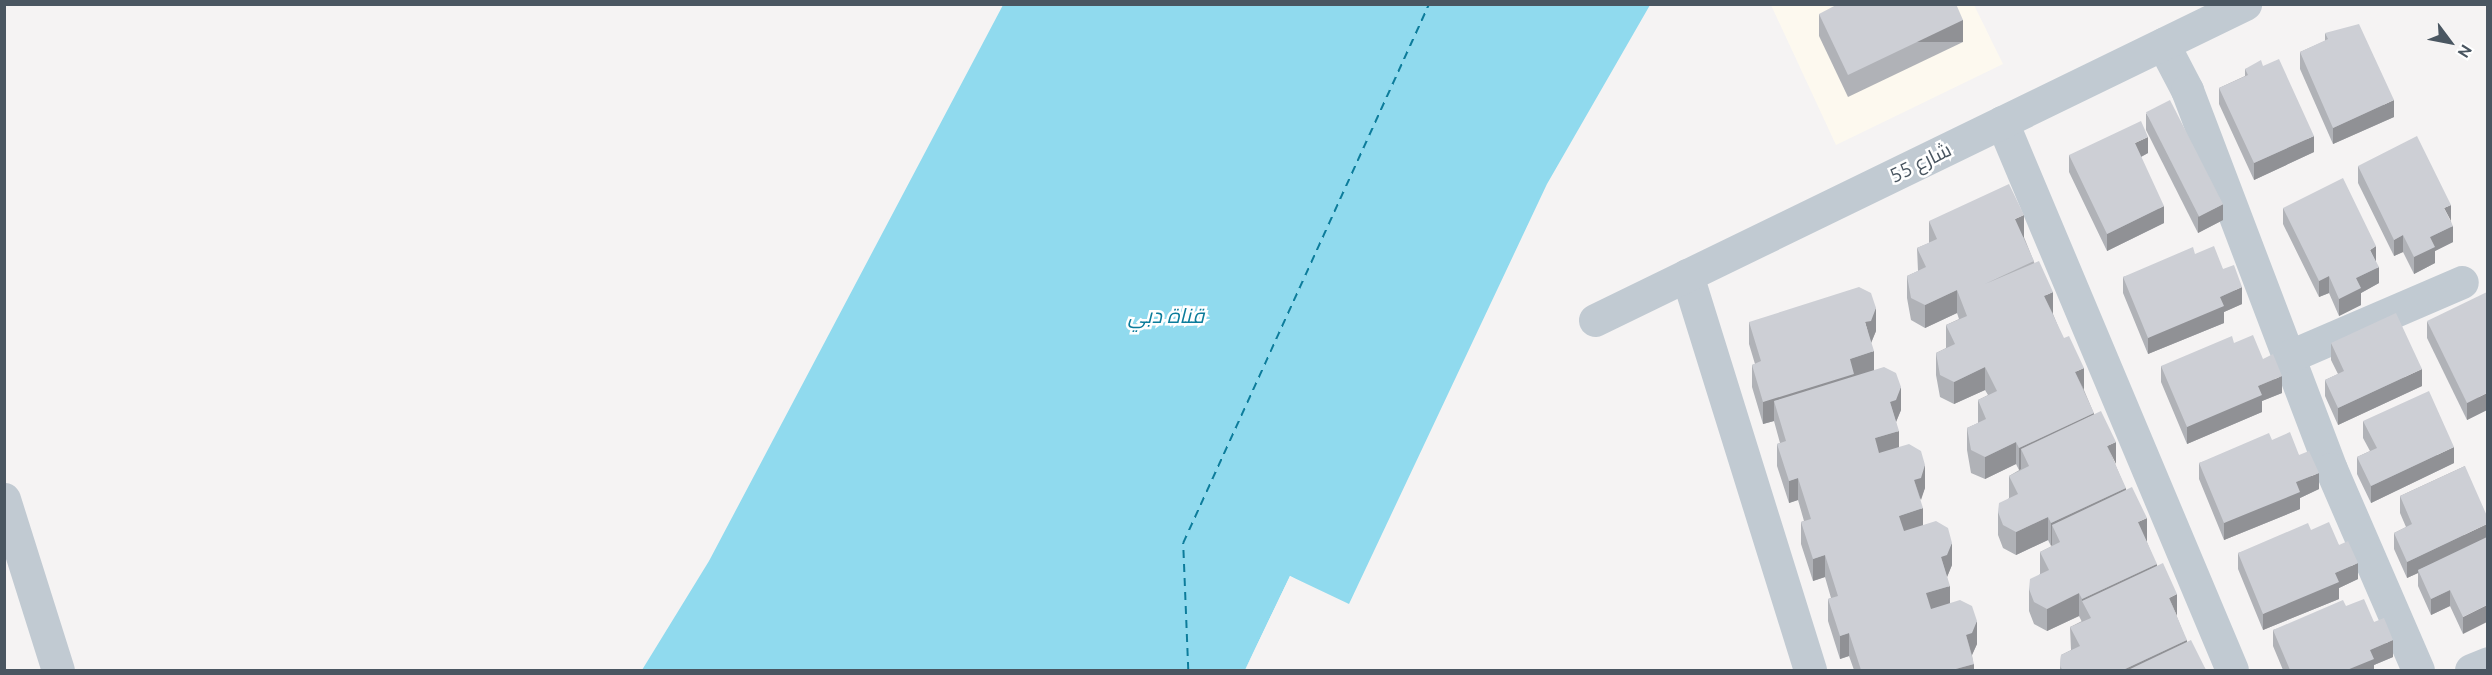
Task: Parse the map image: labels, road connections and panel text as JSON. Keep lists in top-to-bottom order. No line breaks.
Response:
{"streets":{"street":["شارع 55"]},"water":["قناة دبي"],"north":"bottom right"}
